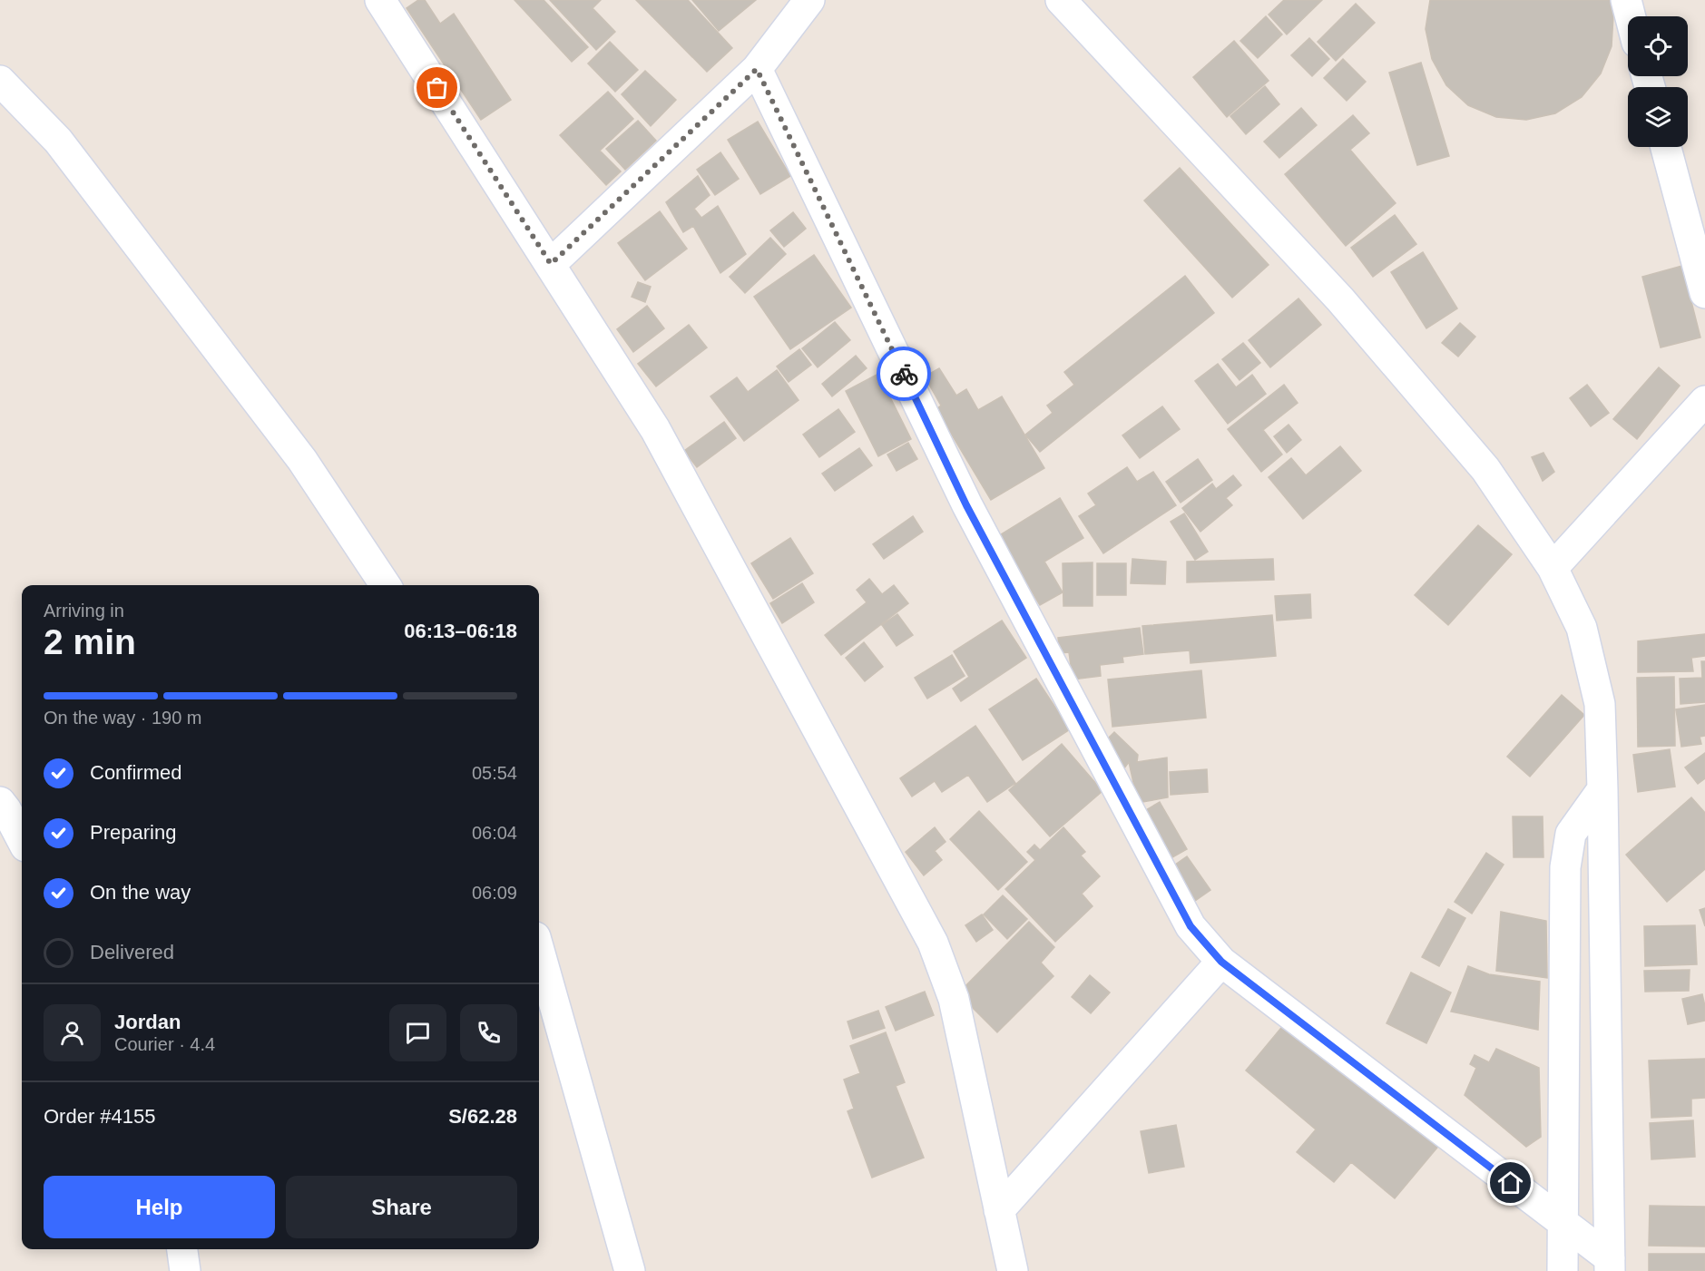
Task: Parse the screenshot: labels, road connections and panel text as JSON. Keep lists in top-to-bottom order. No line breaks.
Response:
{"page":{"heading":["2 min","Arriving in","06:13–06:18"],"panel":["Jordan","Courier · 4.4","Order #4155","S/62.28"],"bar":"On the way · 190 m","list":[["Confirmed","05:54"],["Preparing","06:04"],["On the way","06:09"],"Delivered"],"buttons":["Help","Share"]}}
